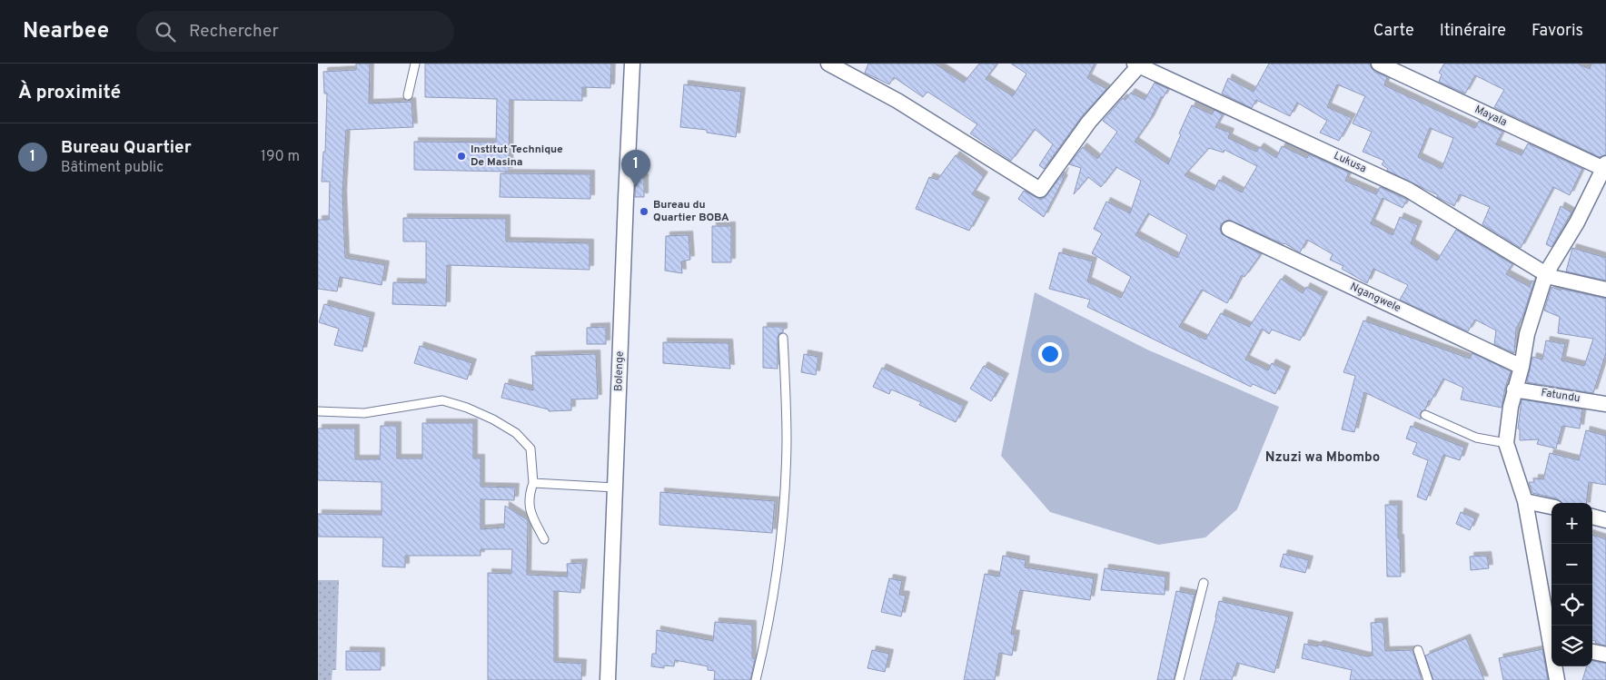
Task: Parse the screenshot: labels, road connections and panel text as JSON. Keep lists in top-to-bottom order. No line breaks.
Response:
{"streets":{"street":["Mayala","Lukusa","Ngangwele","Bolenge","Fatundu"]},"districts":["Nzuzi wa Mbombo"],"places":["Institut Technique De Masina","Bureau du Quartier BOBA"],"page":{"header":"Nearbee","search":"Rechercher","nav":["Carte","Itinéraire","Favoris"],"heading":"À proximité","list":[{"mark":"1","name":"Bureau Quartier","note":"Bâtiment public","value":"190 m"}],"pins":"1","map_buttons":["+","−"]}}
